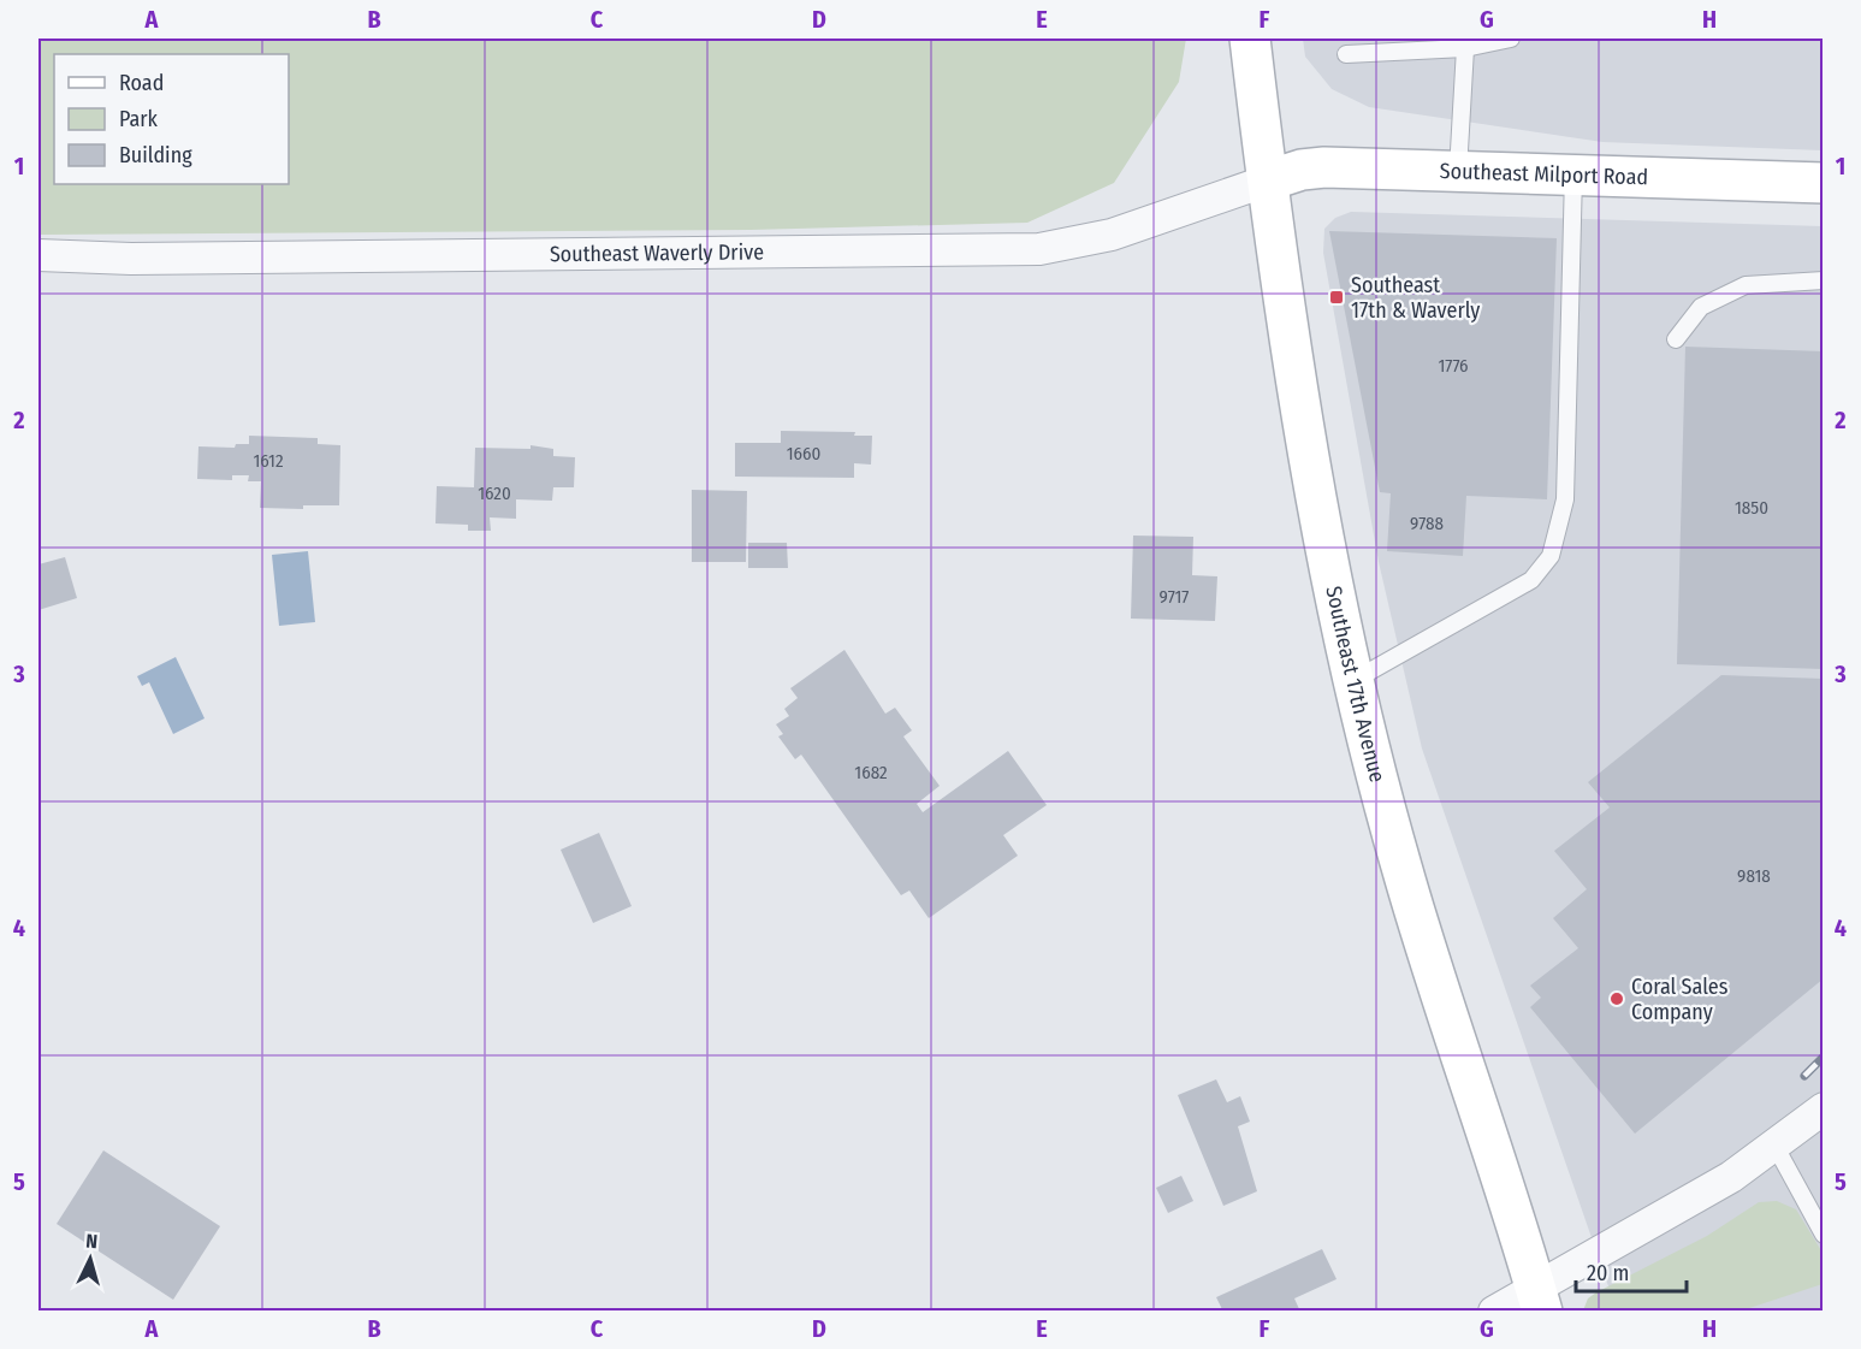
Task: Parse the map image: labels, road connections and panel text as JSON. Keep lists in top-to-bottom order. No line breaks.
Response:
{"streets":{"main road":["Southeast Milport Road","Southeast 17th Avenue"],"street":["Southeast Waverly Drive"]},"crossings":[["Southeast Milport Road","Southeast Waverly Drive"],["Southeast Milport Road","Southeast 17th Avenue"],["Southeast Waverly Drive","Southeast 17th Avenue"]],"places":{"transit":["Southeast 17th & Waverly"],"other":["Coral Sales Company"]},"house_numbers":["1776","1660","1612","1620","1850","9788","9717","1682","9818"],"legend":["Road","Park","Building"],"scale_bar":"20 m","north":"top","grid":{"columns":["A","B","C","D","E","F","G","H"],"rows":["1","2","3","4","5"]}}
